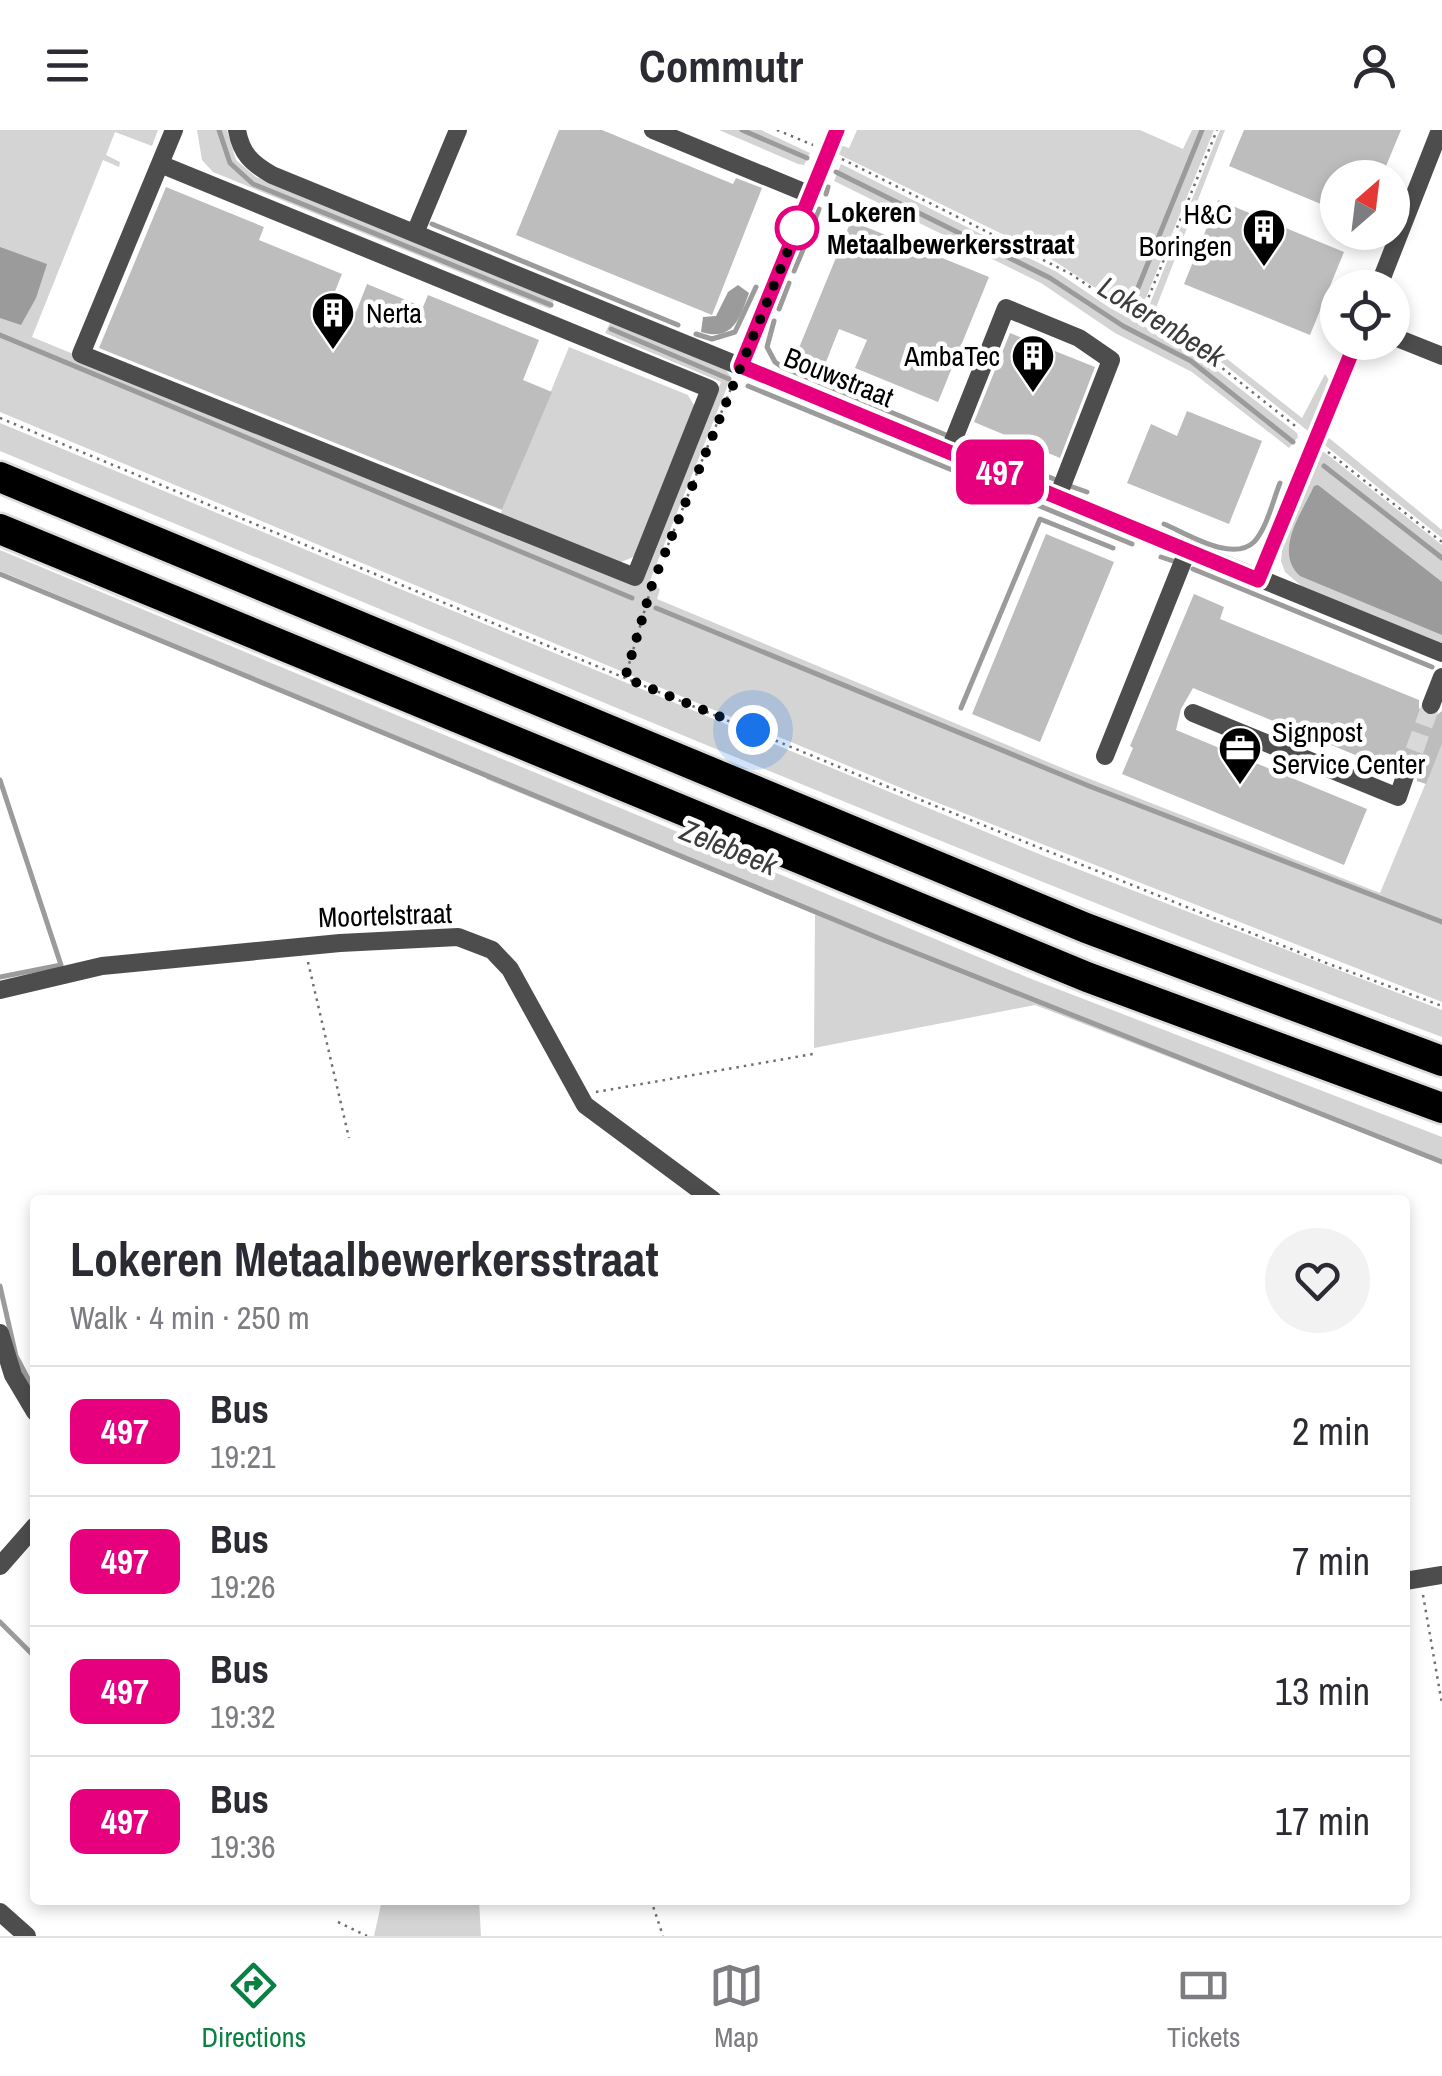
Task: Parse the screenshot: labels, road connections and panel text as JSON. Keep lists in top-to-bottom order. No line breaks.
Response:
{"streets":{"street":["Bouwstraat","Moortelstraat"]},"water":["Lokerenbeek","Zelebeek"],"places":{"other":["Lokeren Metaalbewerkersstraat"],"building":["H&C Boringen","Nerta","AmbaTec"],"office":["Signpost Service Center"]},"lines":["bus line 497"],"north":"top right","page":{"header":"Commutr","on_map":"497","heading":["Lokeren Metaalbewerkersstraat","Walk · 4 min · 250 m"],"list":[{"mark":"497","name":"Bus","note":"19:21","value":"2 min"},{"mark":"497","name":"Bus","note":"19:26","value":"7 min"},{"mark":"497","name":"Bus","note":"19:32","value":"13 min"},{"mark":"497","name":"Bus","note":"19:36","value":"17 min"}],"tabs":["Directions","Map","Tickets"]}}
